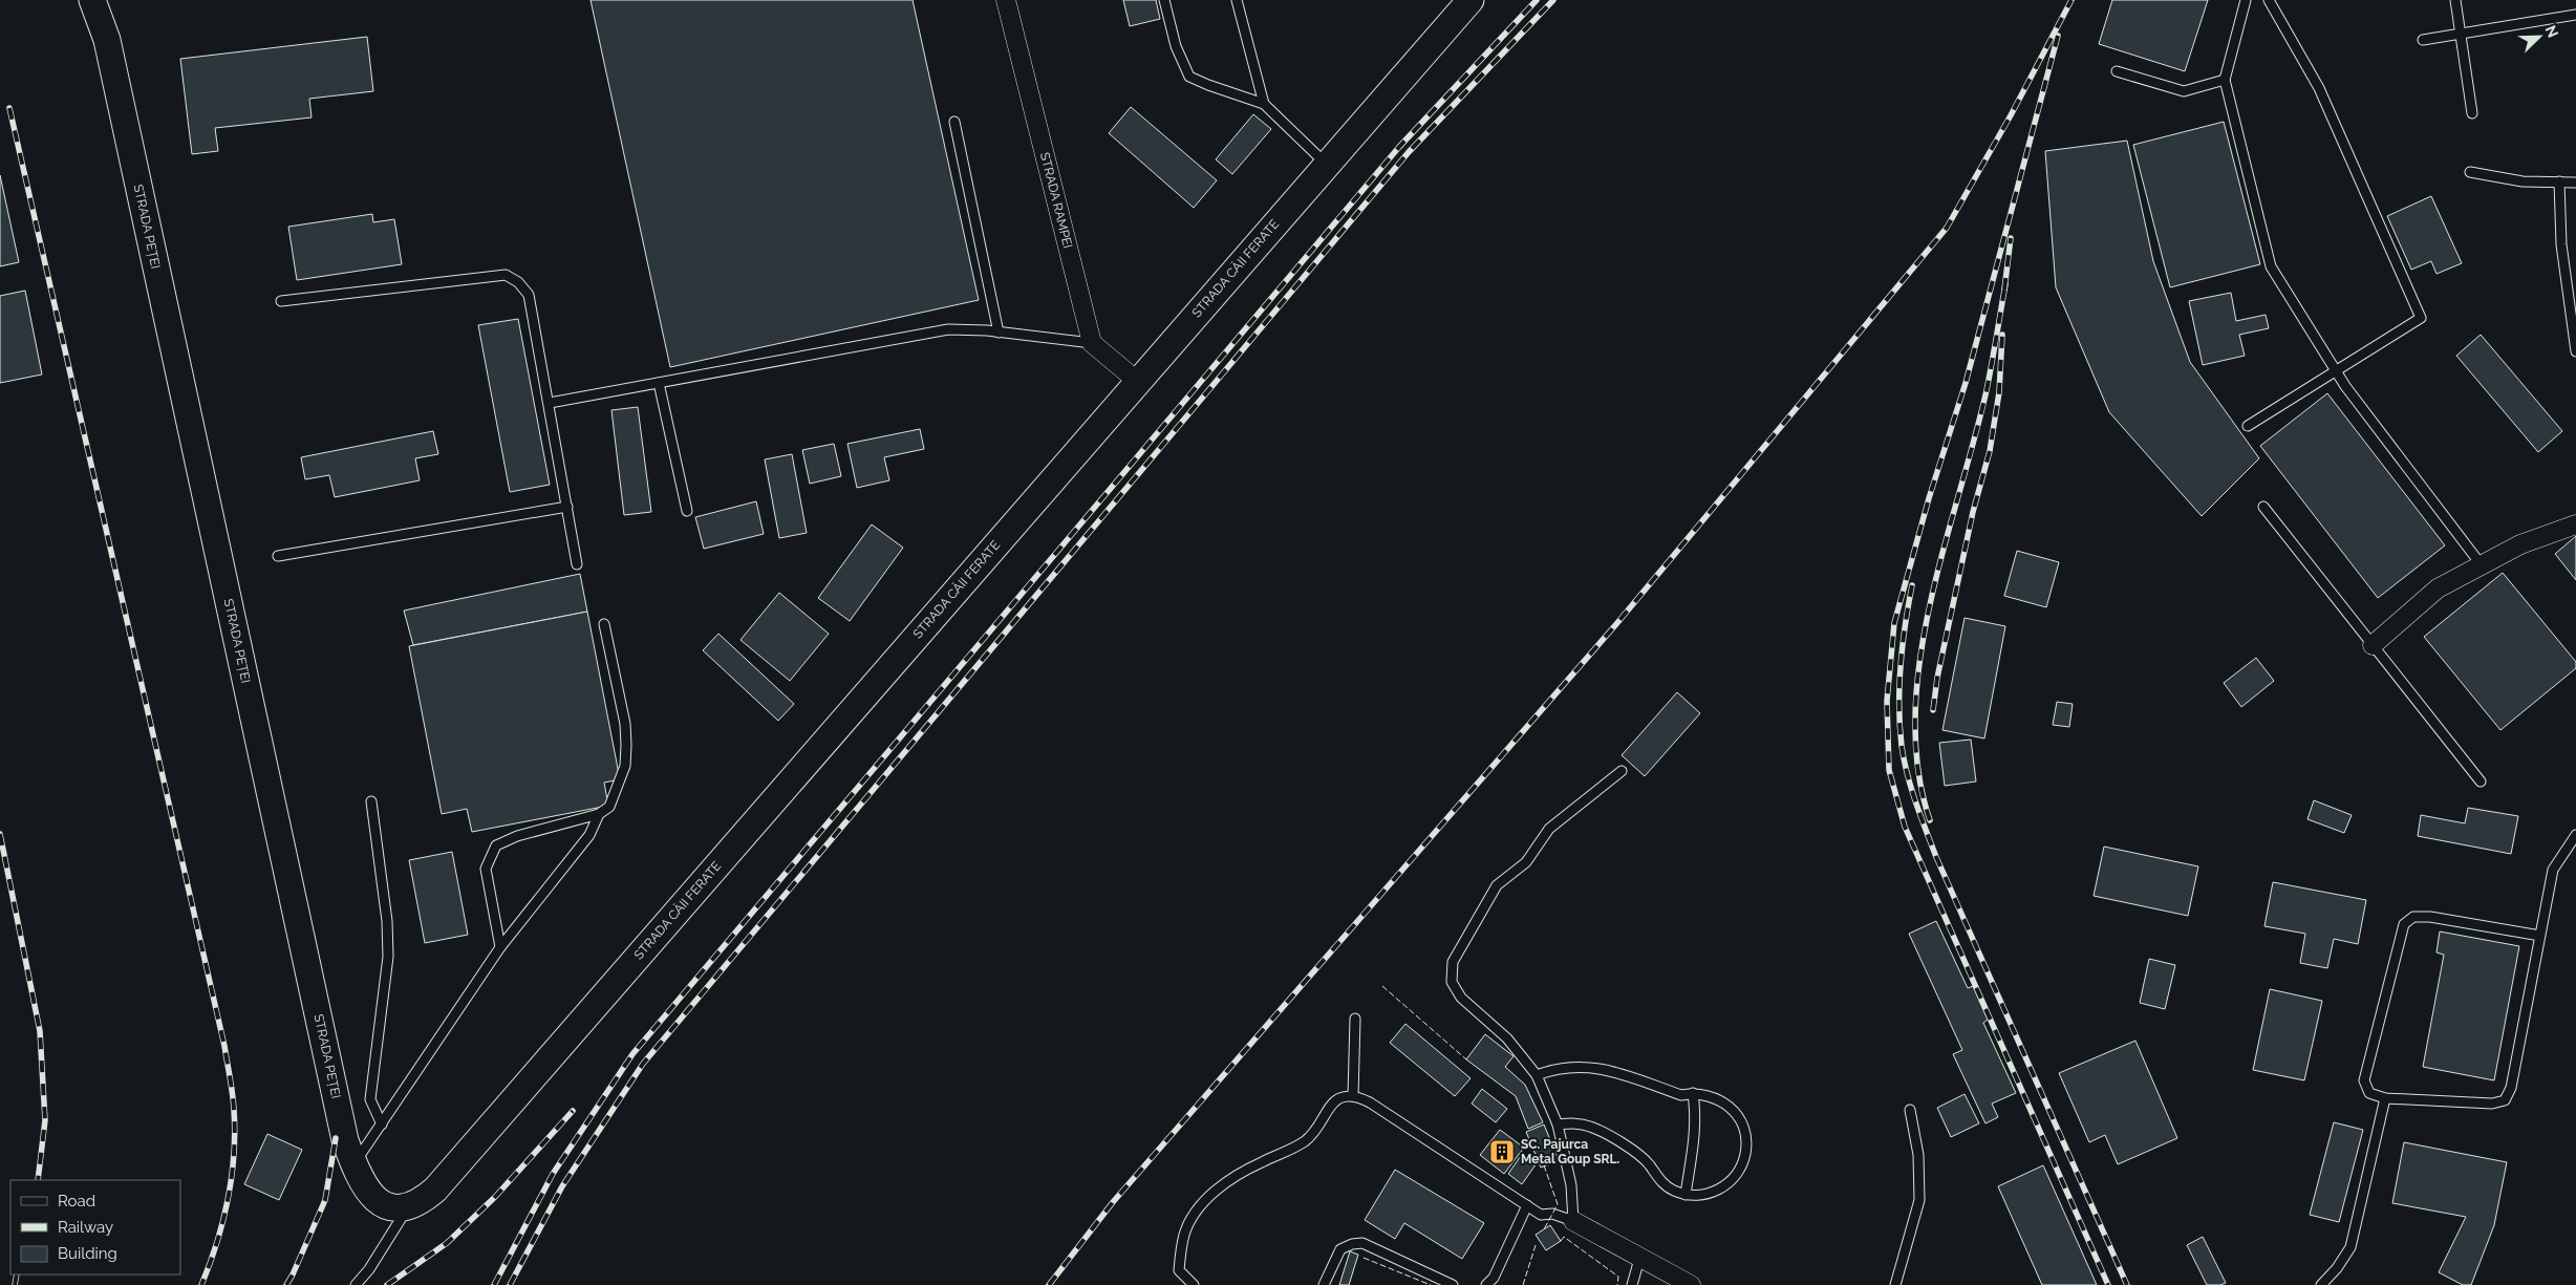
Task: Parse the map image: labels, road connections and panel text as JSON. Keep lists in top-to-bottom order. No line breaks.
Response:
{"streets":{"street":["STRADA RAMPEI","STRADA PEȚEI","STRADA CĂII FERATE"]},"crossings":[["STRADA PEȚEI","STRADA CĂII FERATE"]],"places":{"building":["SC. Pajurca Metal Goup SRL."]},"legend":["Road","Railway","Building"],"north":"top right"}
